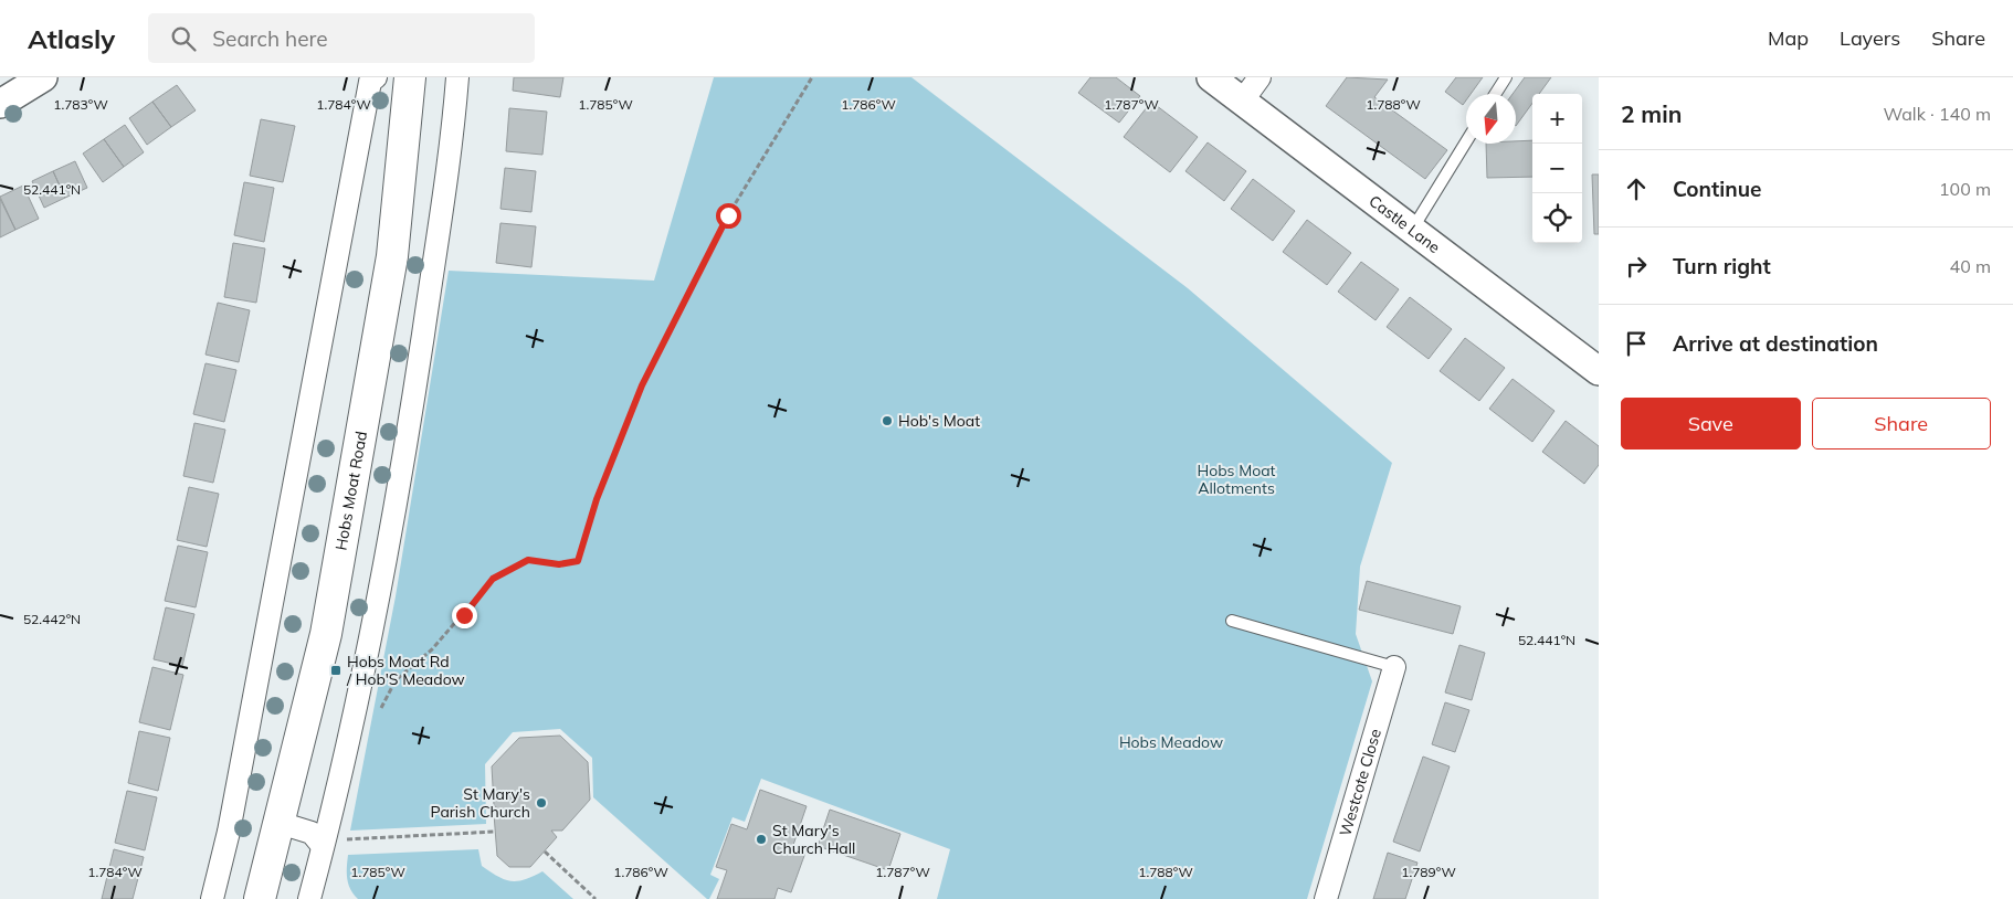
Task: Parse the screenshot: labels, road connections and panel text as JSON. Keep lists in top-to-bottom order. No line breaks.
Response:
{"streets":{"main road":["Hobs Moat Road"],"street":["Castle Lane","Westcote Close"]},"parks":["Hobs Moat Allotments","Hobs Meadow"],"places":{"other":["Hob's Moat","St Mary's Parish Church","St Mary's Church Hall"],"transit":["Hobs Moat Rd / Hob'S Meadow"]},"north":"bottom","page":{"header":"Atlasly","search":"Search here","nav":["Map","Layers","Share"],"heading":["2 min","Walk · 140 m"],"map_buttons":["+","−"],"list":[["Continue","100 m"],["Turn right","40 m"],"Arrive at destination"],"buttons":["Save","Share"]},"coordinates":["1.783°W","1.784°W","1.785°W","1.786°W","1.787°W","1.788°W","52.441°N","52.442°N","1.789°W"]}
